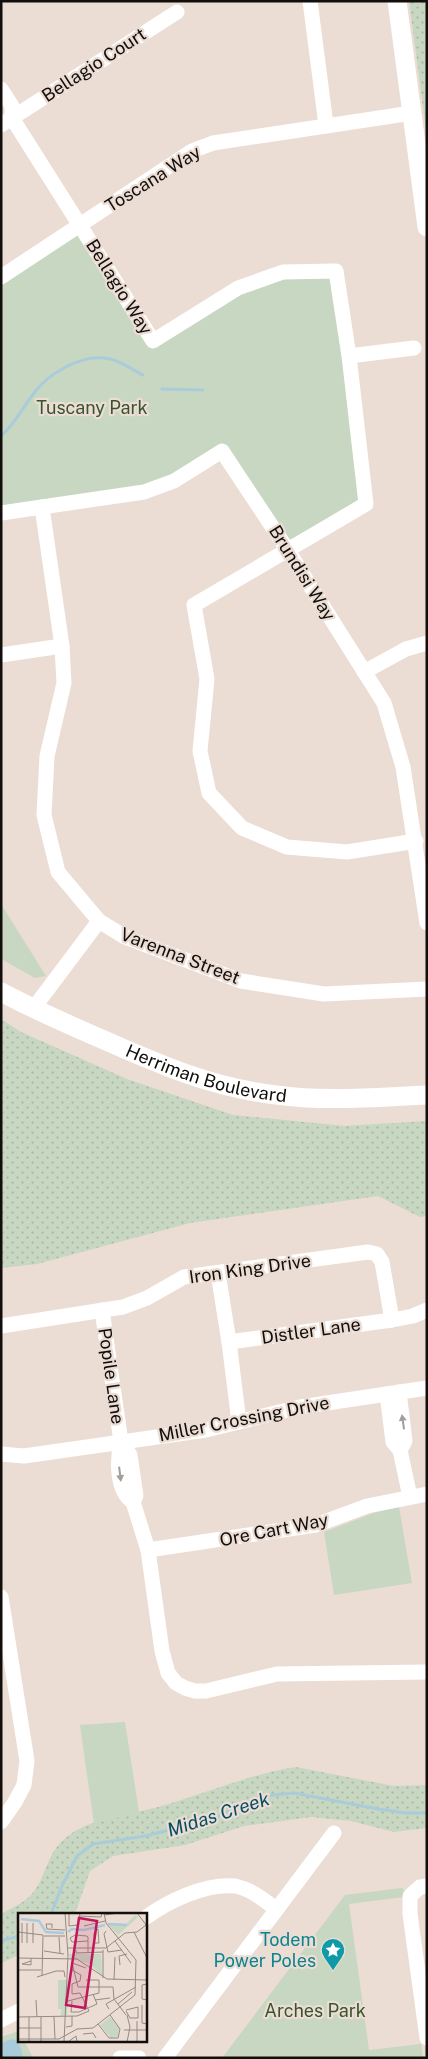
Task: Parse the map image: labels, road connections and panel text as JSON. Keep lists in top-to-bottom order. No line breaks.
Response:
{"streets":{"main road":["Herriman Boulevard"],"street":["Bellagio Court","Toscana Way","Bellagio Way","Brundisi Way","Varenna Street","Iron King Drive","Distler Lane","Popile Lane","Miller Crossing Drive","Ore Cart Way"]},"crossings":[["Bellagio Court","Bellagio Way"],["Toscana Way","Bellagio Way"],["Bellagio Way","Brundisi Way"],["Brundisi Way","Varenna Street"],["Iron King Drive","Distler Lane"],["Iron King Drive","Popile Lane"],["Popile Lane","Miller Crossing Drive"],["Popile Lane","Ore Cart Way"]],"water":["Midas Creek"],"parks":["Tuscany Park","Arches Park"],"places":{"place":["Todem Power Poles"]}}
